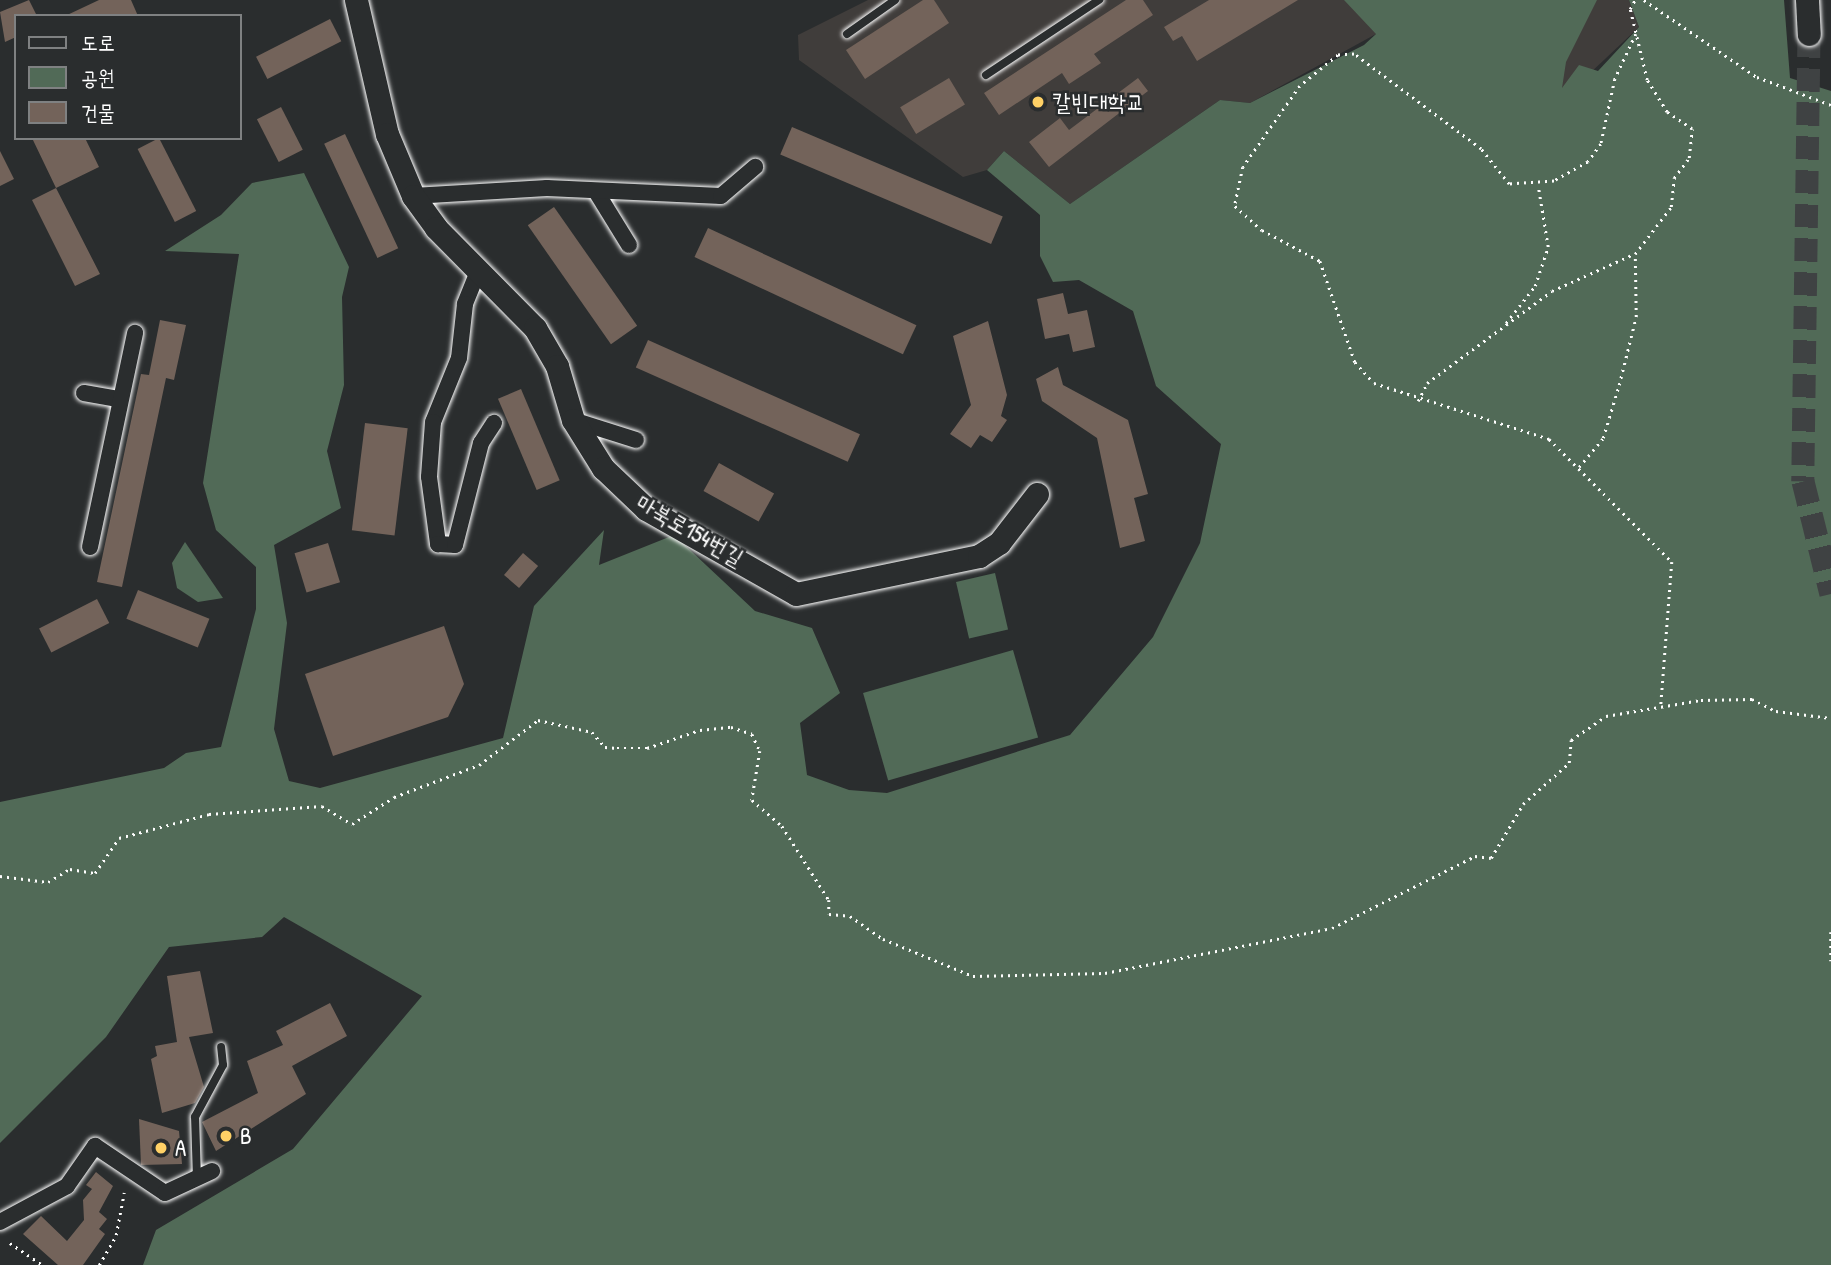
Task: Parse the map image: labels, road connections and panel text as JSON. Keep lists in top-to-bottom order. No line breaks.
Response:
{"streets":{"street":["마북로154번길"]},"places":["칼빈대학교","B","A"],"legend":["도로","공원","건물"]}
